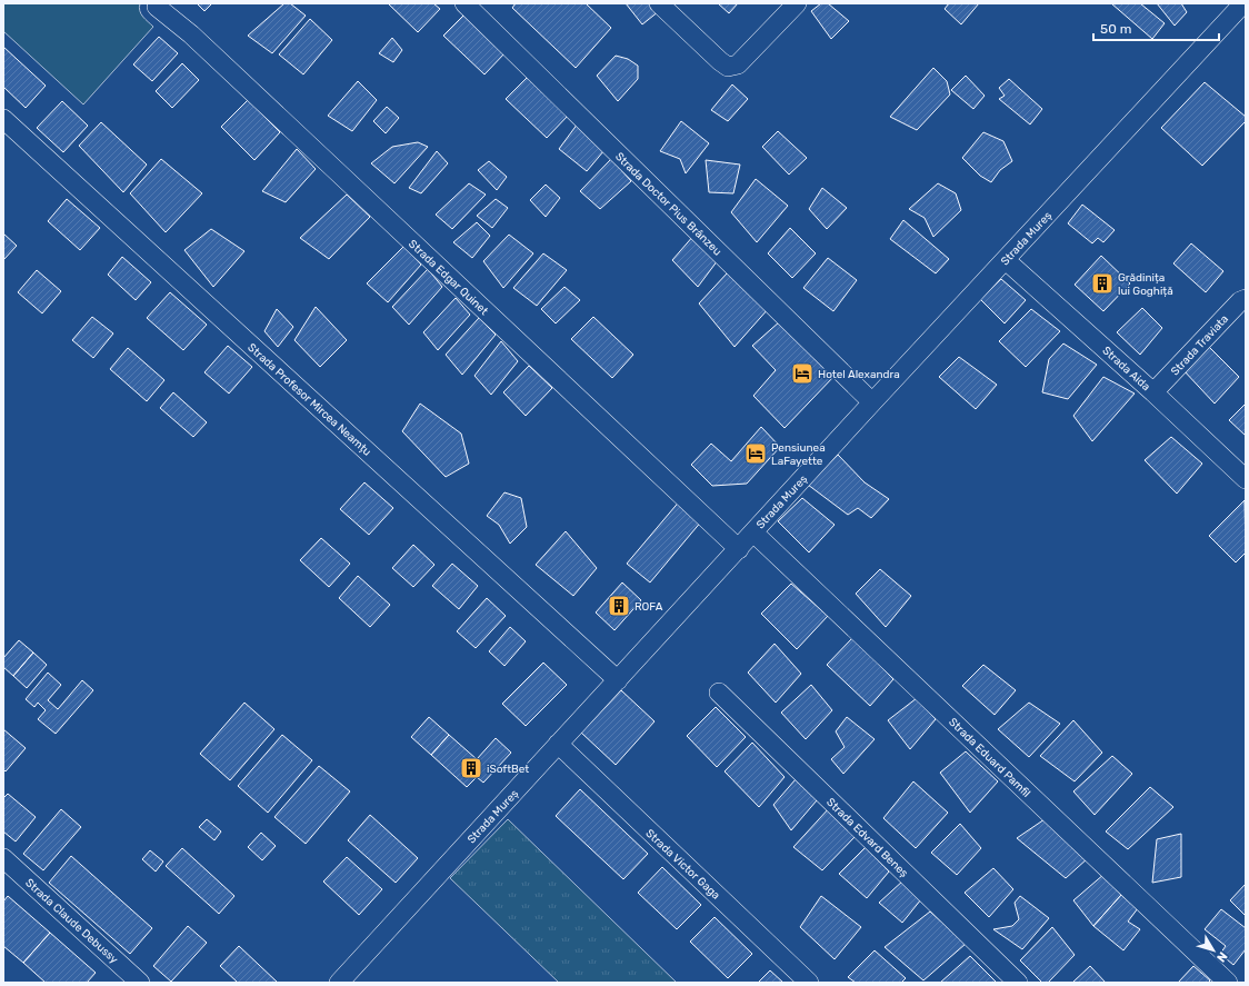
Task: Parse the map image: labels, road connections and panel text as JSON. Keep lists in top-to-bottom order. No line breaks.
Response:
{"streets":{"street":["Strada Doctor Pius Brânzeu","Strada Mureș","Strada Edgar Quinet","Strada Traviata","Strada Aida","Strada Profesor Mircea Neamțu","Strada Eduard Pamfil","Strada Edvard Beneș","Strada Victor Gaga","Strada Claude Debussy"]},"crossings":[["Strada Doctor Pius Brânzeu","Strada Mureș"],["Strada Mureș","Strada Edgar Quinet"],["Strada Mureș","Strada Aida"],["Strada Mureș","Strada Profesor Mircea Neamțu"],["Strada Mureș","Strada Eduard Pamfil"],["Strada Mureș","Strada Victor Gaga"],["Strada Traviata","Strada Aida"]],"places":{"building":["Grădinița lui Goghiță","ROFA","iSoftBet"],"hotel":["Hotel Alexandra","Pensiunea LaFayette"]},"scale_bar":"50 m","north":"bottom right"}
